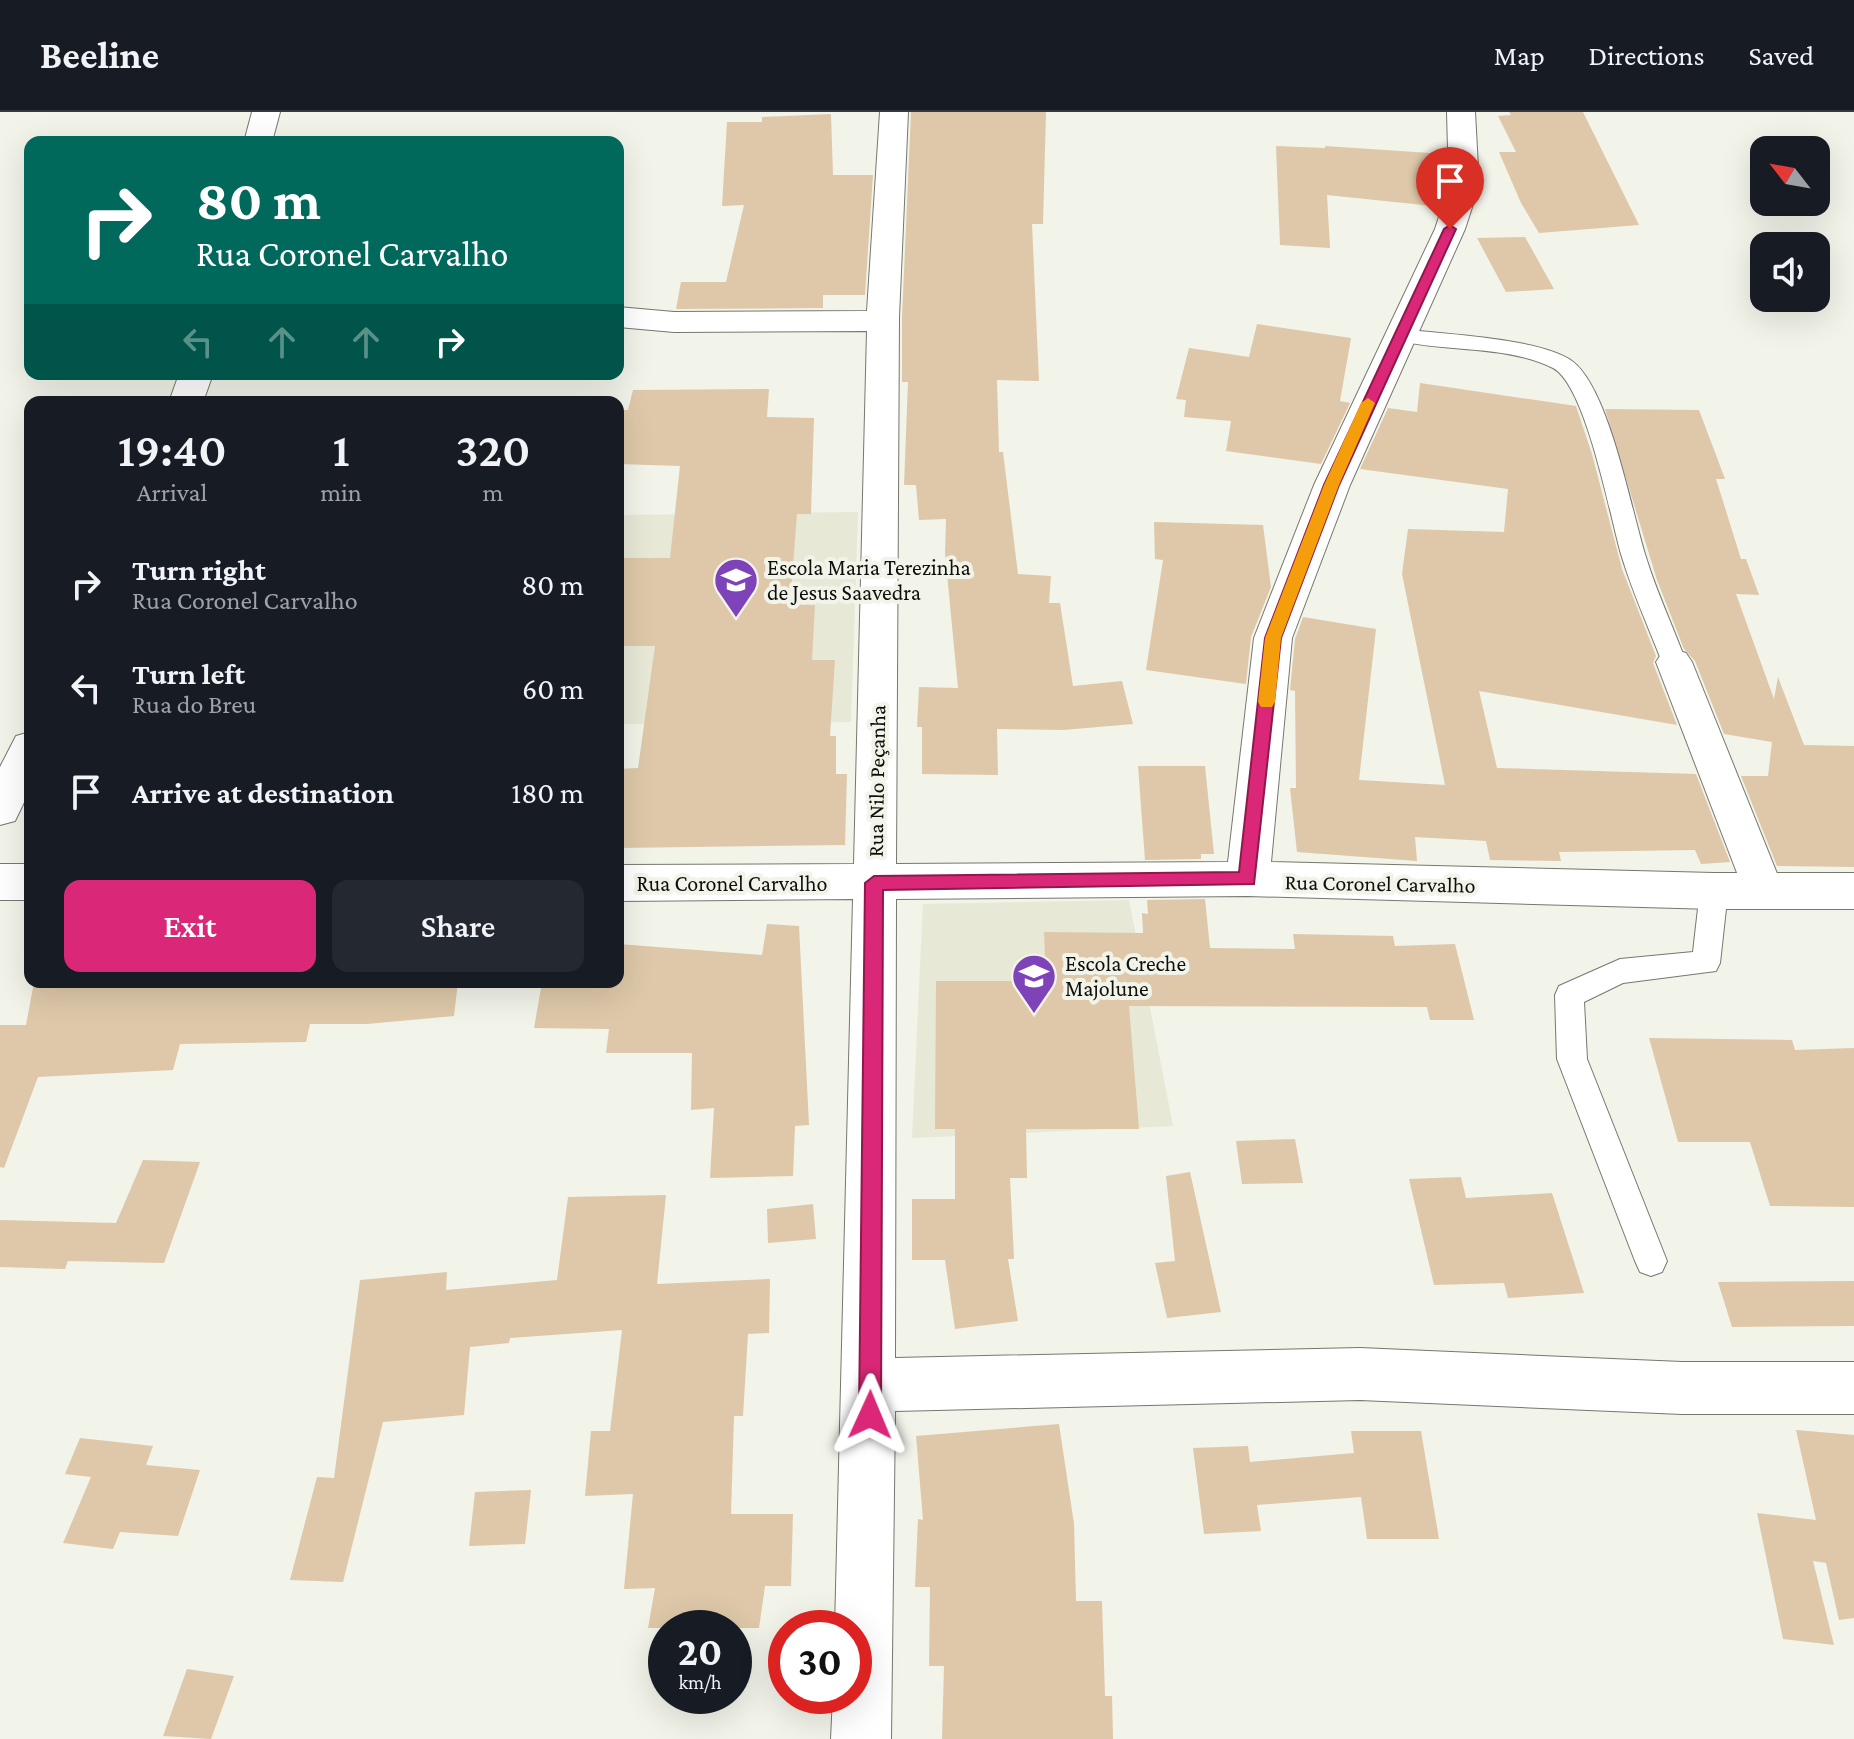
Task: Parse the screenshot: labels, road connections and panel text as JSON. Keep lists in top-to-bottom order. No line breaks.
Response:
{"streets":{"street":["Rua Nilo Peçanha","Rua Coronel Carvalho"]},"crossings":[["Rua Nilo Peçanha","Rua Coronel Carvalho"]],"places":{"school or university":["Escola Maria Terezinha de Jesus Saavedra","Escola Creche Majolune"]},"north":"top left","page":{"header":"Beeline","nav":["Map","Directions","Saved"],"turn":["80 m","Rua Coronel Carvalho"],"eta":["19:40","Arrival","1","min","320","m"],"list":[{"name":"Turn right","note":"Rua Coronel Carvalho","value":"80 m"},{"name":"Turn left","note":"Rua do Breu","value":"60 m"},{"name":"Arrive at destination","value":"180 m"}],"buttons":["Exit","Share"],"speed":"20 km/h","limit":"30"}}
